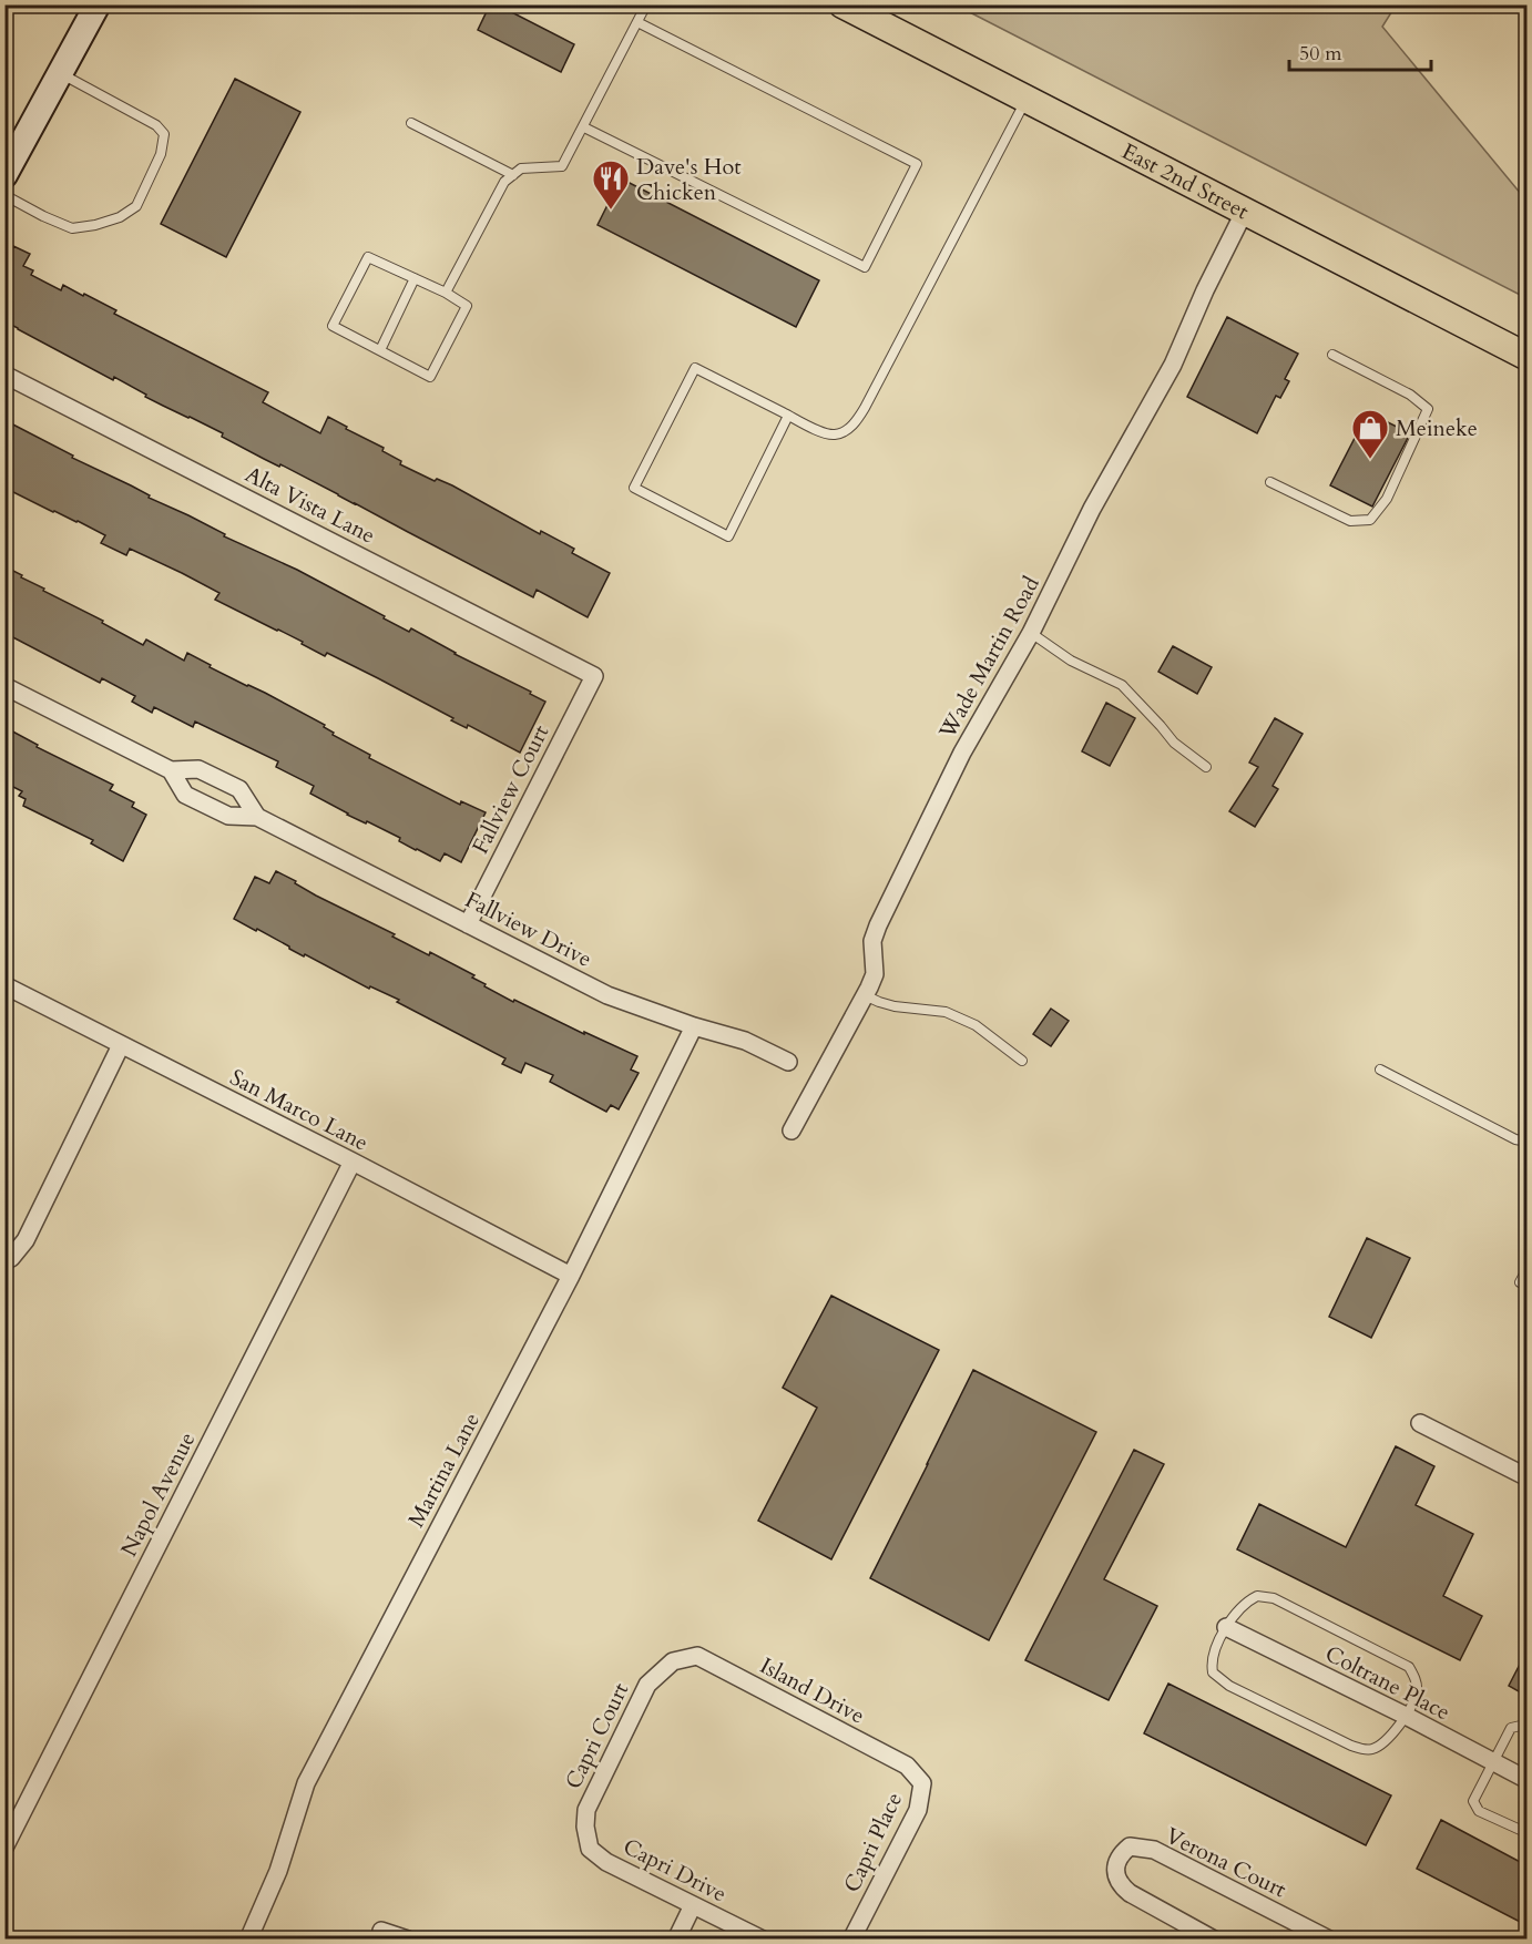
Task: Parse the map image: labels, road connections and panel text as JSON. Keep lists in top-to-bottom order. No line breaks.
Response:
{"streets":{"main road":["East 2nd Street"],"street":["Alta Vista Lane","Wade Martin Road","Fallview Court","Fallview Drive","San Marco Lane","Martina Lane","Napol Avenue","Coltrane Place","Island Drive","Capri Court","Capri Place","Verona Court","Capri Drive"]},"crossings":[["East 2nd Street","Wade Martin Road"],["Alta Vista Lane","Fallview Court"],["Fallview Court","Fallview Drive"],["Fallview Drive","Martina Lane"],["San Marco Lane","Martina Lane"],["San Marco Lane","Napol Avenue"],["Island Drive","Capri Court"],["Island Drive","Capri Place"],["Capri Court","Capri Drive"]],"places":{"restaurant":["Dave's Hot Chicken"],"shop":["Meineke"]},"scale_bar":"50 m"}
